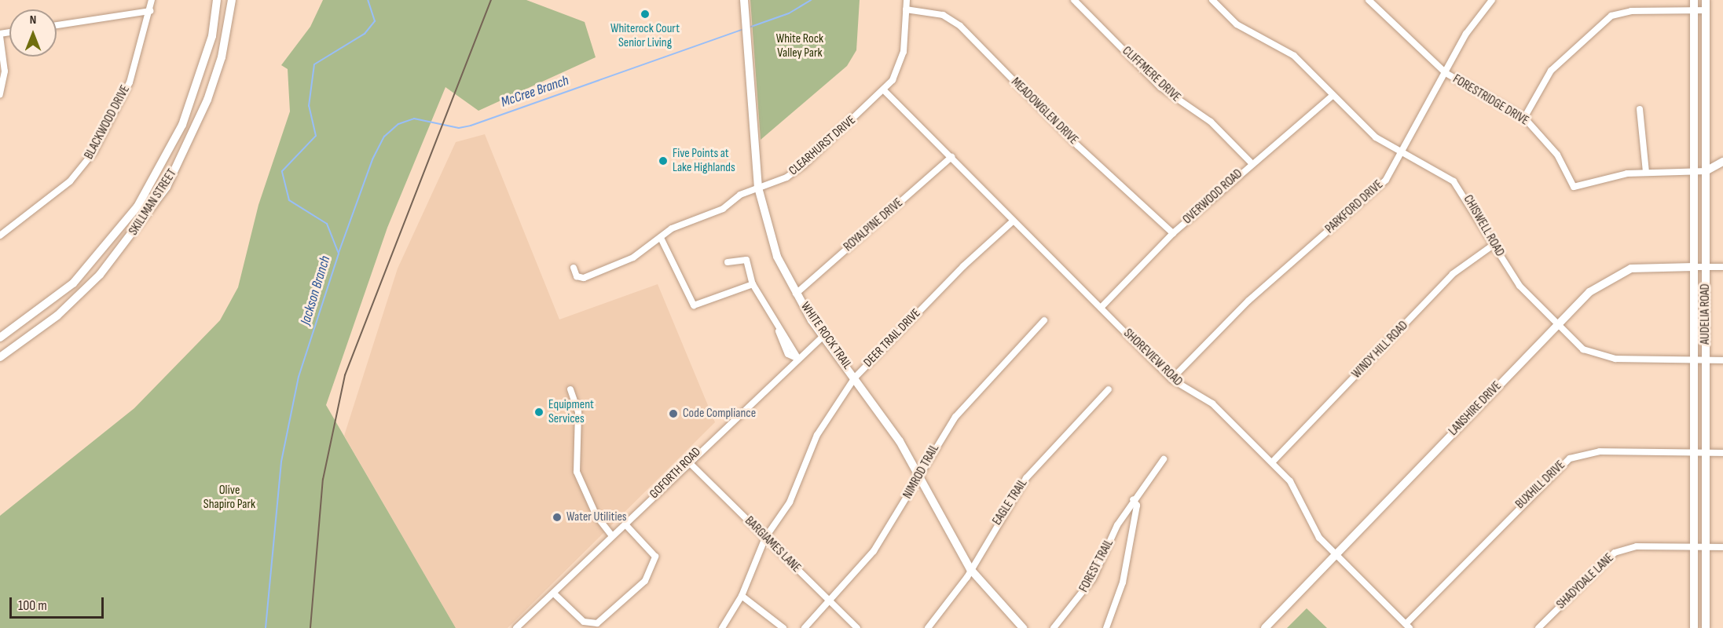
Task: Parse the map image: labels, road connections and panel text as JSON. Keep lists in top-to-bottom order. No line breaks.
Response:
{"streets":{"main road":["SKILLMAN STREET","AUDELIA ROAD","WHITE ROCK TRAIL","LANSHIRE DRIVE"],"street":["CLIFFMERE DRIVE","FORESTRIDGE DRIVE","MEADOWGLEN DRIVE","BLACKWOOD DRIVE","CLEARHURST DRIVE","OVERWOOD ROAD","PARKFORD DRIVE","ROYALPINE DRIVE","CHISWELL ROAD","DEER TRAIL DRIVE","WINDY HILL ROAD","SHOREVIEW ROAD","NIMROD TRAIL","GOFORTH ROAD","BUXHILL DRIVE","EAGLE TRAIL","BARGIAMES LANE","FOREST TRAIL","SHADYDALE LANE"]},"crossings":[["CLIFFMERE DRIVE","OVERWOOD ROAD"],["FORESTRIDGE DRIVE","PARKFORD DRIVE"],["FORESTRIDGE DRIVE","AUDELIA ROAD"],["MEADOWGLEN DRIVE","CLEARHURST DRIVE"],["MEADOWGLEN DRIVE","OVERWOOD ROAD"],["CLEARHURST DRIVE","WHITE ROCK TRAIL"],["CLEARHURST DRIVE","SHOREVIEW ROAD"],["OVERWOOD ROAD","CHISWELL ROAD"],["OVERWOOD ROAD","SHOREVIEW ROAD"],["PARKFORD DRIVE","CHISWELL ROAD"],["PARKFORD DRIVE","SHOREVIEW ROAD"],["ROYALPINE DRIVE","WHITE ROCK TRAIL"],["ROYALPINE DRIVE","SHOREVIEW ROAD"],["CHISWELL ROAD","AUDELIA ROAD"],["CHISWELL ROAD","WINDY HILL ROAD"],["CHISWELL ROAD","LANSHIRE DRIVE"],["AUDELIA ROAD","LANSHIRE DRIVE"],["AUDELIA ROAD","BUXHILL DRIVE"],["AUDELIA ROAD","SHADYDALE LANE"],["WHITE ROCK TRAIL","DEER TRAIL DRIVE"],["WHITE ROCK TRAIL","NIMROD TRAIL"],["WHITE ROCK TRAIL","GOFORTH ROAD"],["WHITE ROCK TRAIL","EAGLE TRAIL"],["DEER TRAIL DRIVE","SHOREVIEW ROAD"],["DEER TRAIL DRIVE","BARGIAMES LANE"],["WINDY HILL ROAD","SHOREVIEW ROAD"],["SHOREVIEW ROAD","LANSHIRE DRIVE"],["SHOREVIEW ROAD","BUXHILL DRIVE"],["NIMROD TRAIL","BARGIAMES LANE"],["GOFORTH ROAD","BARGIAMES LANE"]],"water":["McCree Branch","Jackson Branch"],"parks":["White Rock Valley Park","Olive Shapiro Park"],"places":["Whiterock Court Senior Living","Five Points at Lake Highlands","Equipment Services","Code Compliance","Water Utilities"],"scale_bar":"100 m","north":"top"}
